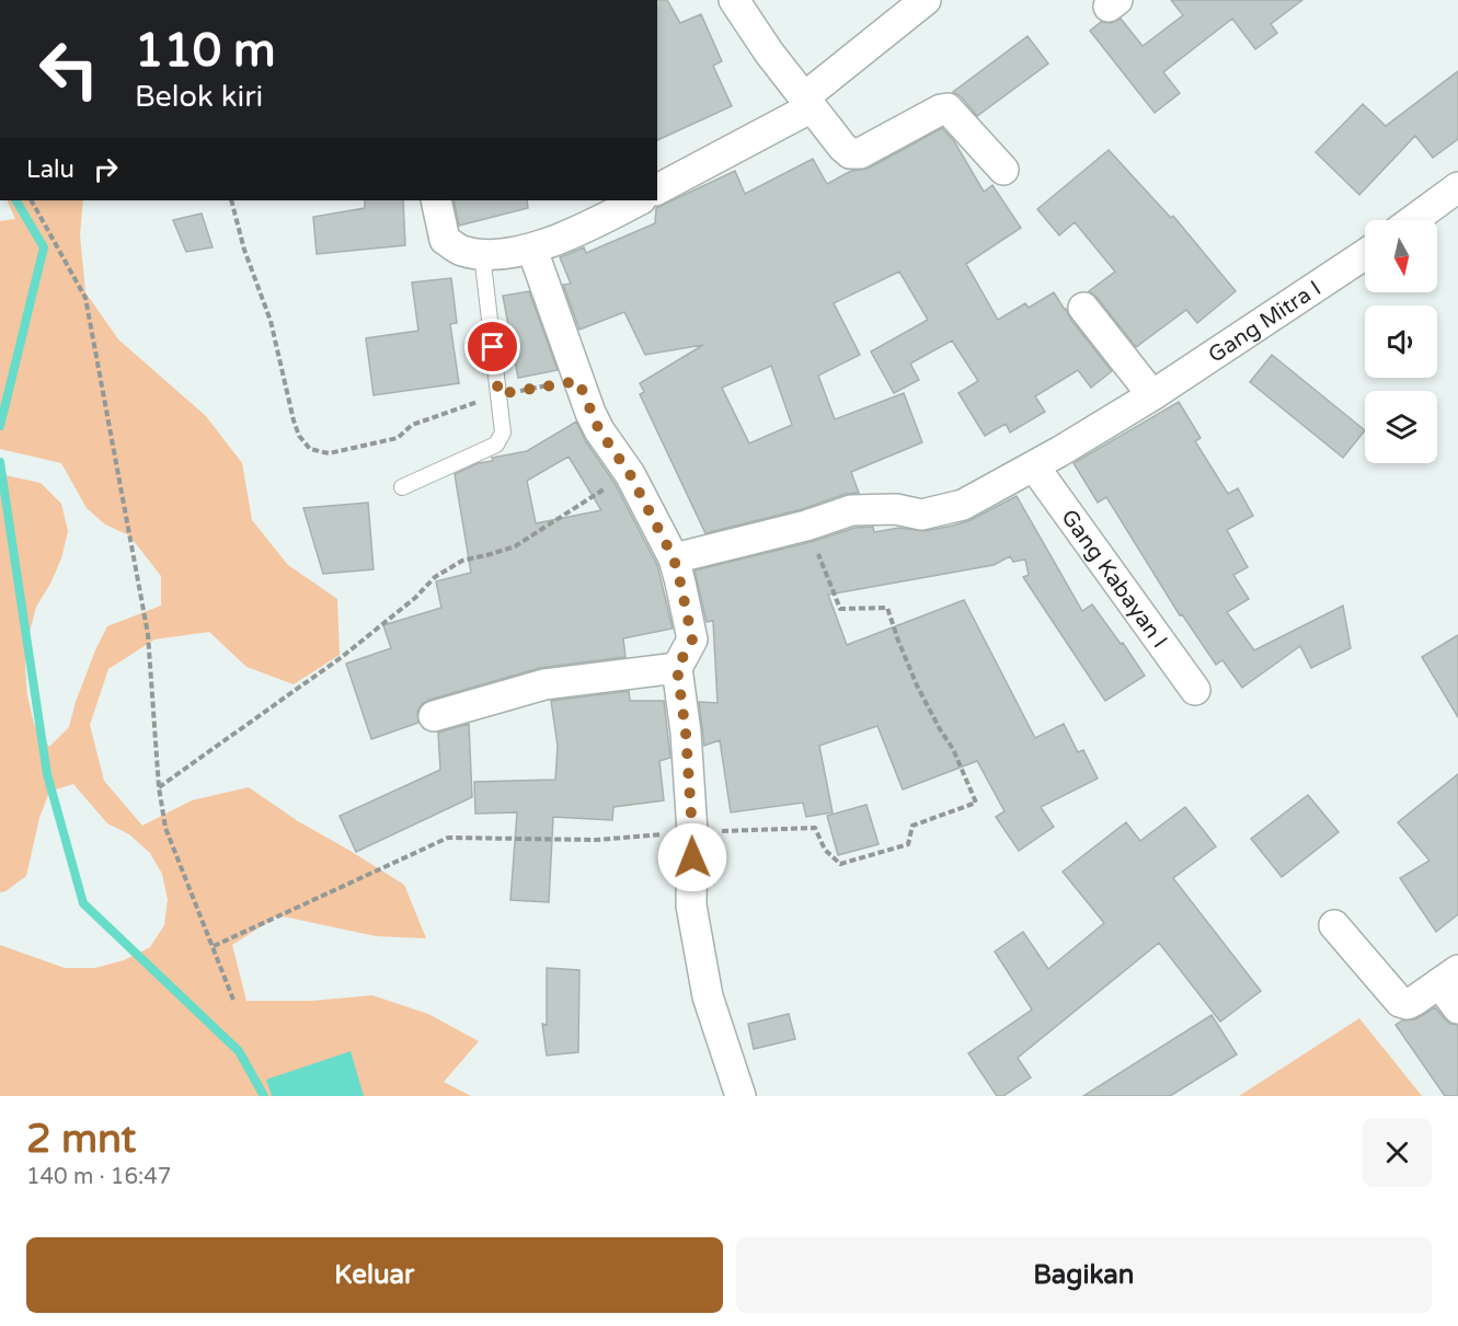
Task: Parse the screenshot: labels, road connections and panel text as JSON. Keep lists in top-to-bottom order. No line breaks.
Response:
{"streets":{"street":["Gang Mitra I","Gang Kabayan I"]},"crossings":[["Gang Mitra I","Gang Kabayan I"]],"north":"bottom","page":{"turn":["110 m","Belok kiri"],"then":"Lalu","heading":["2 mnt","140 m · 16:47"],"buttons":["Keluar","Bagikan"]}}
